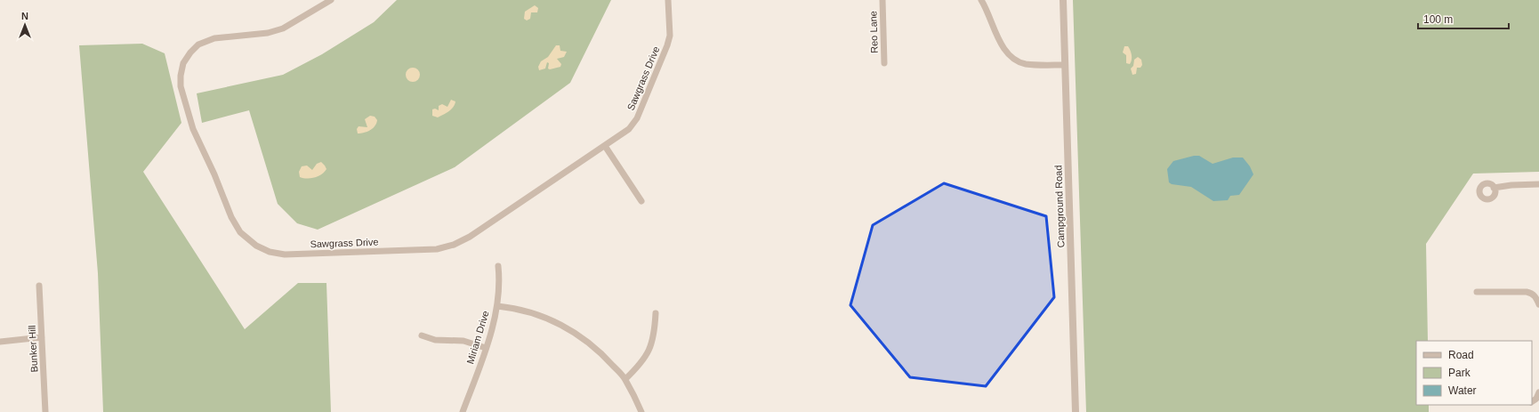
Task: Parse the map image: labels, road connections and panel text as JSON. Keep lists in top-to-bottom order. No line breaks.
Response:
{"streets":{"street":["Reo Lane","Sawgrass Drive","Campground Road","Miriam Drive","Bunker Hill"]},"legend":["Road","Park","Water"],"scale_bar":"100 m","north":"top"}
